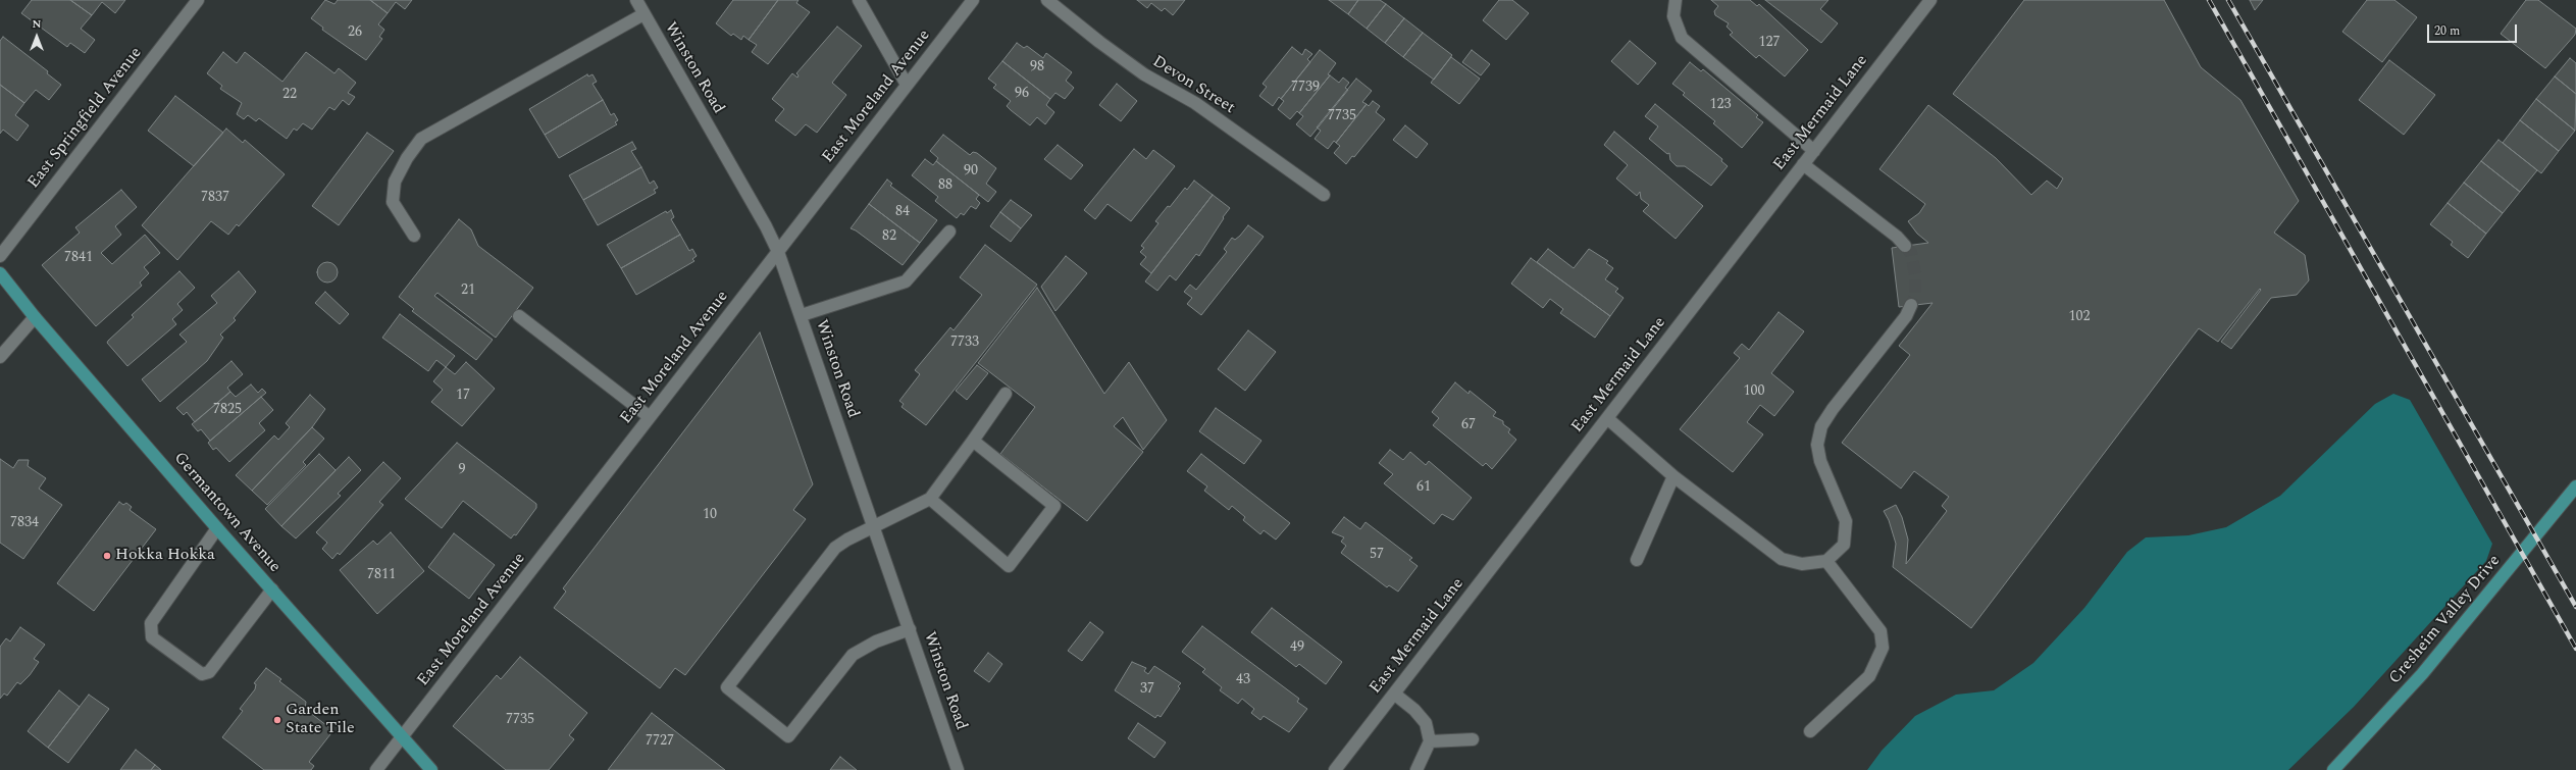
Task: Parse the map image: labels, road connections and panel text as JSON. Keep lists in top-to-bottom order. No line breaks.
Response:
{"streets":{"main road":["Germantown Avenue","Cresheim Valley Drive"],"street":["Winston Road","Devon Street","East Moreland Avenue","East Mermaid Lane","East Springfield Avenue"]},"crossings":[["Winston Road","East Moreland Avenue"],["East Moreland Avenue","Germantown Avenue"]],"places":["Hokka Hokka","Garden State Tile"],"house_numbers":["26","127","98","7739","96","22","123","7735","90","88","7837","84","82","7841","21","102","7733","100","17","7825","67","9","61","10","7834","57","7811","49","43","37","7735","7727"],"scale_bar":"20 m","north":"top"}
